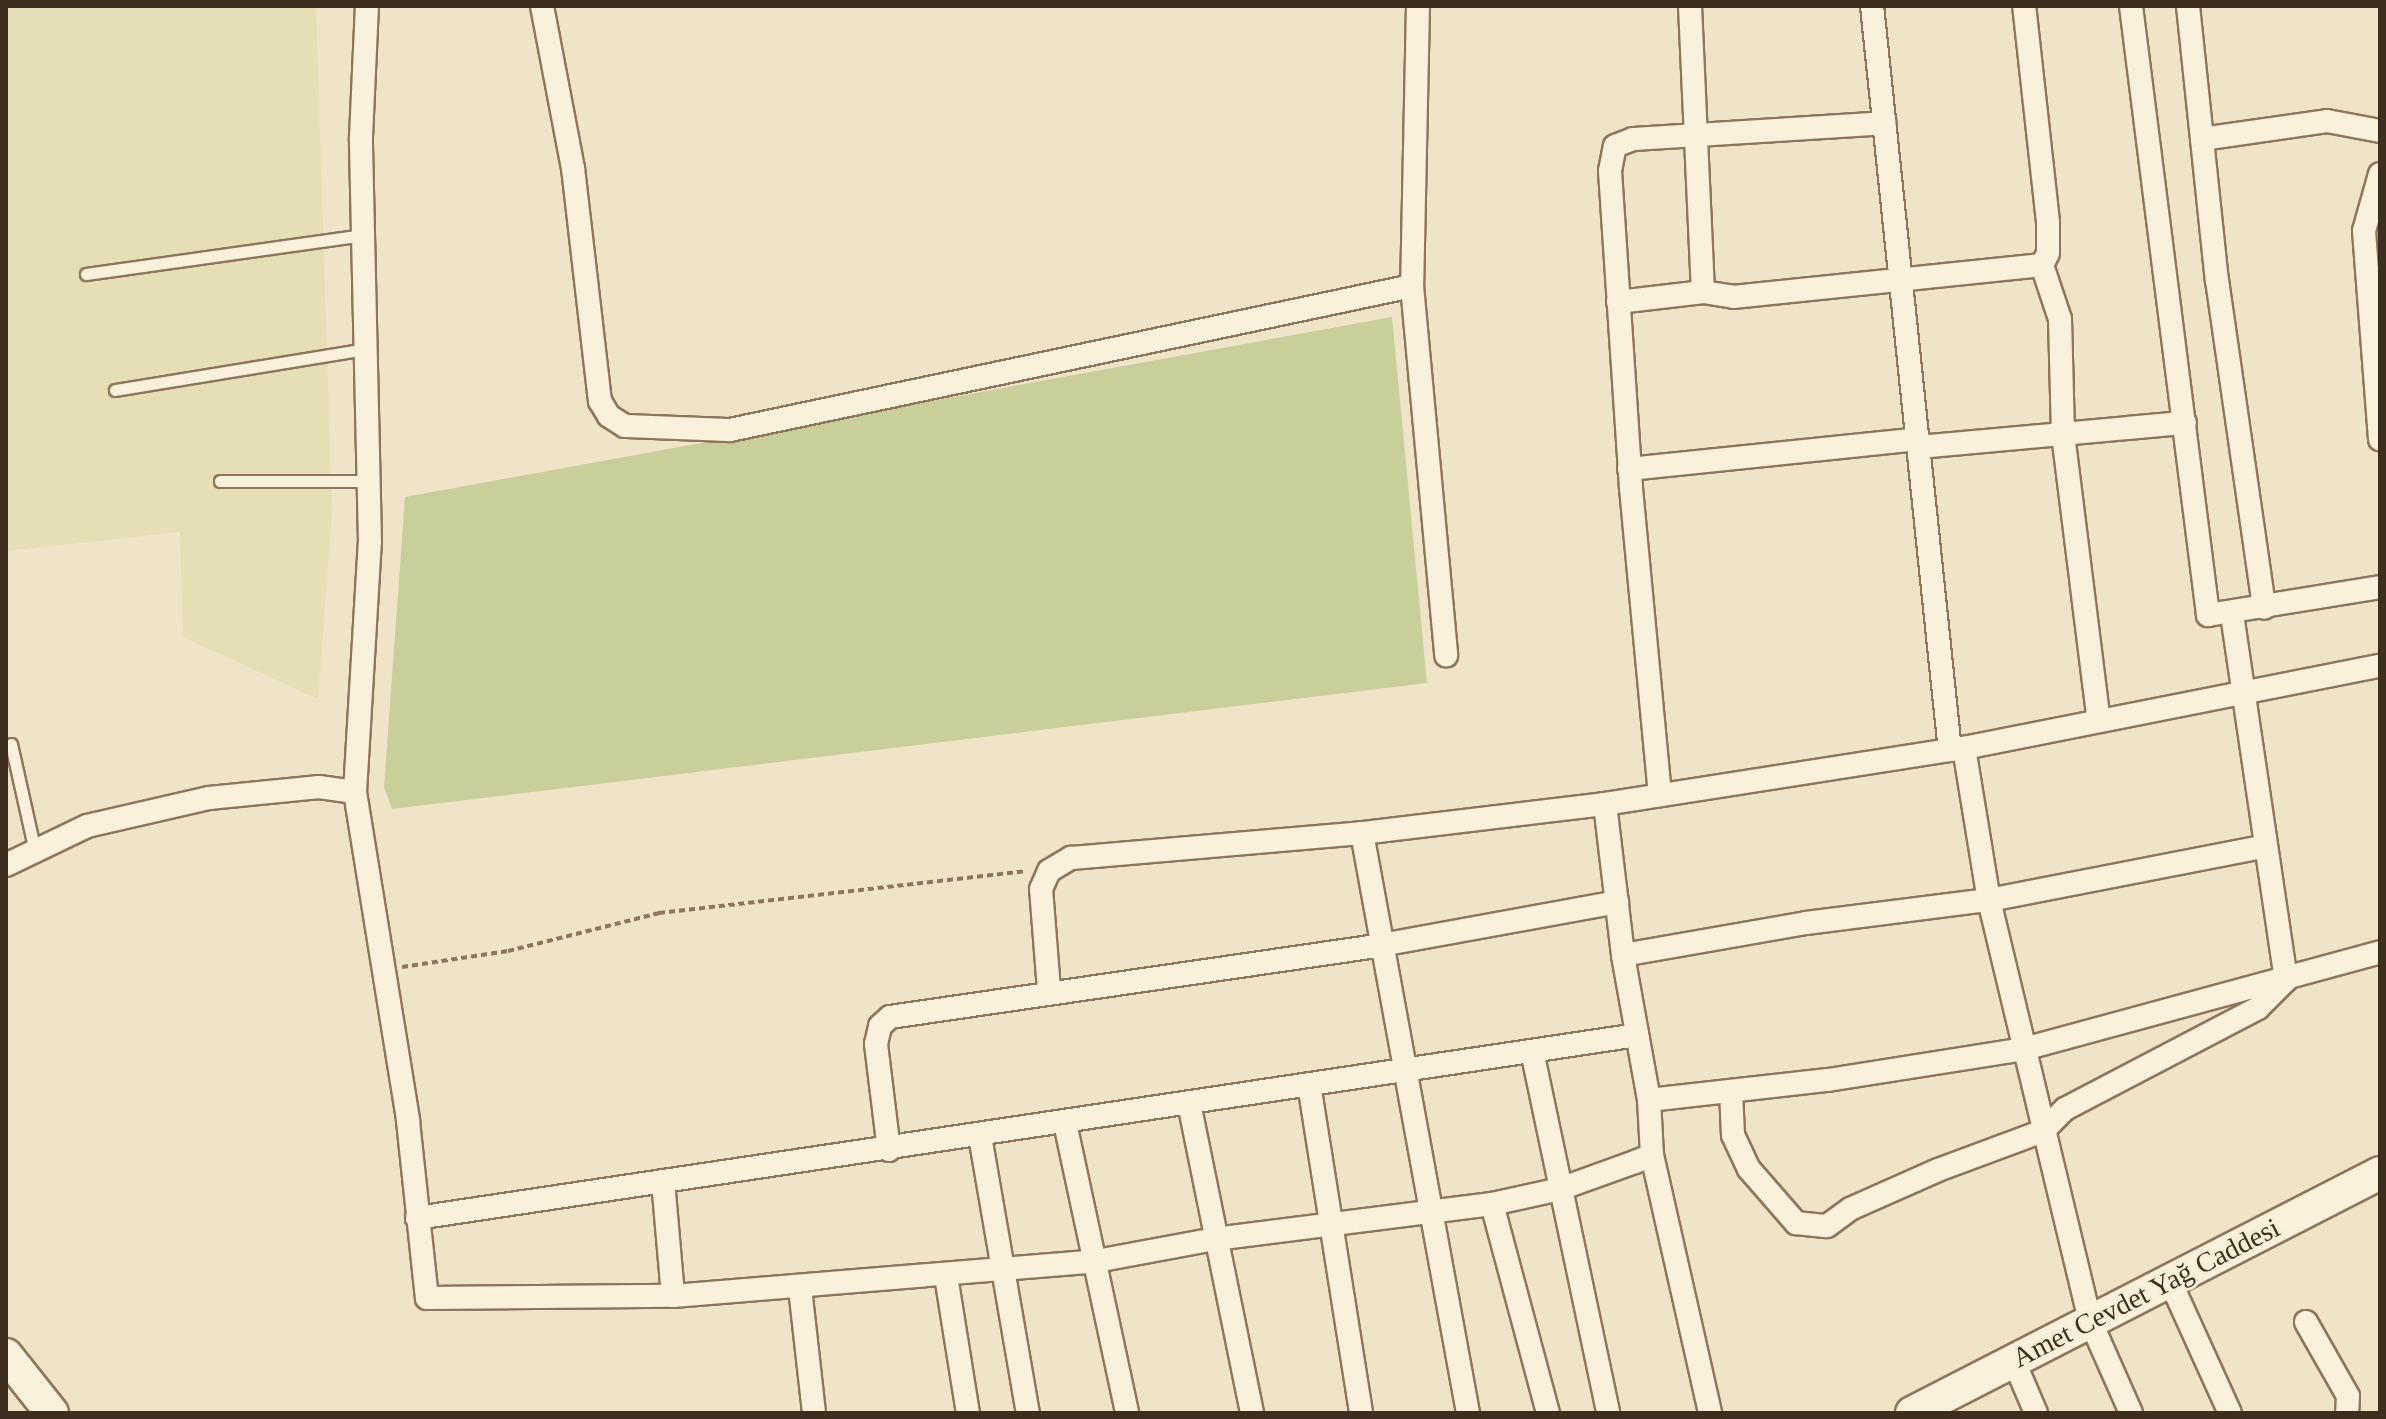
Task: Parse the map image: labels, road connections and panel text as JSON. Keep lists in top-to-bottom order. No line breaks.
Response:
{"streets":{"street":["Amet Cevdet Yağ Caddesi"]}}
